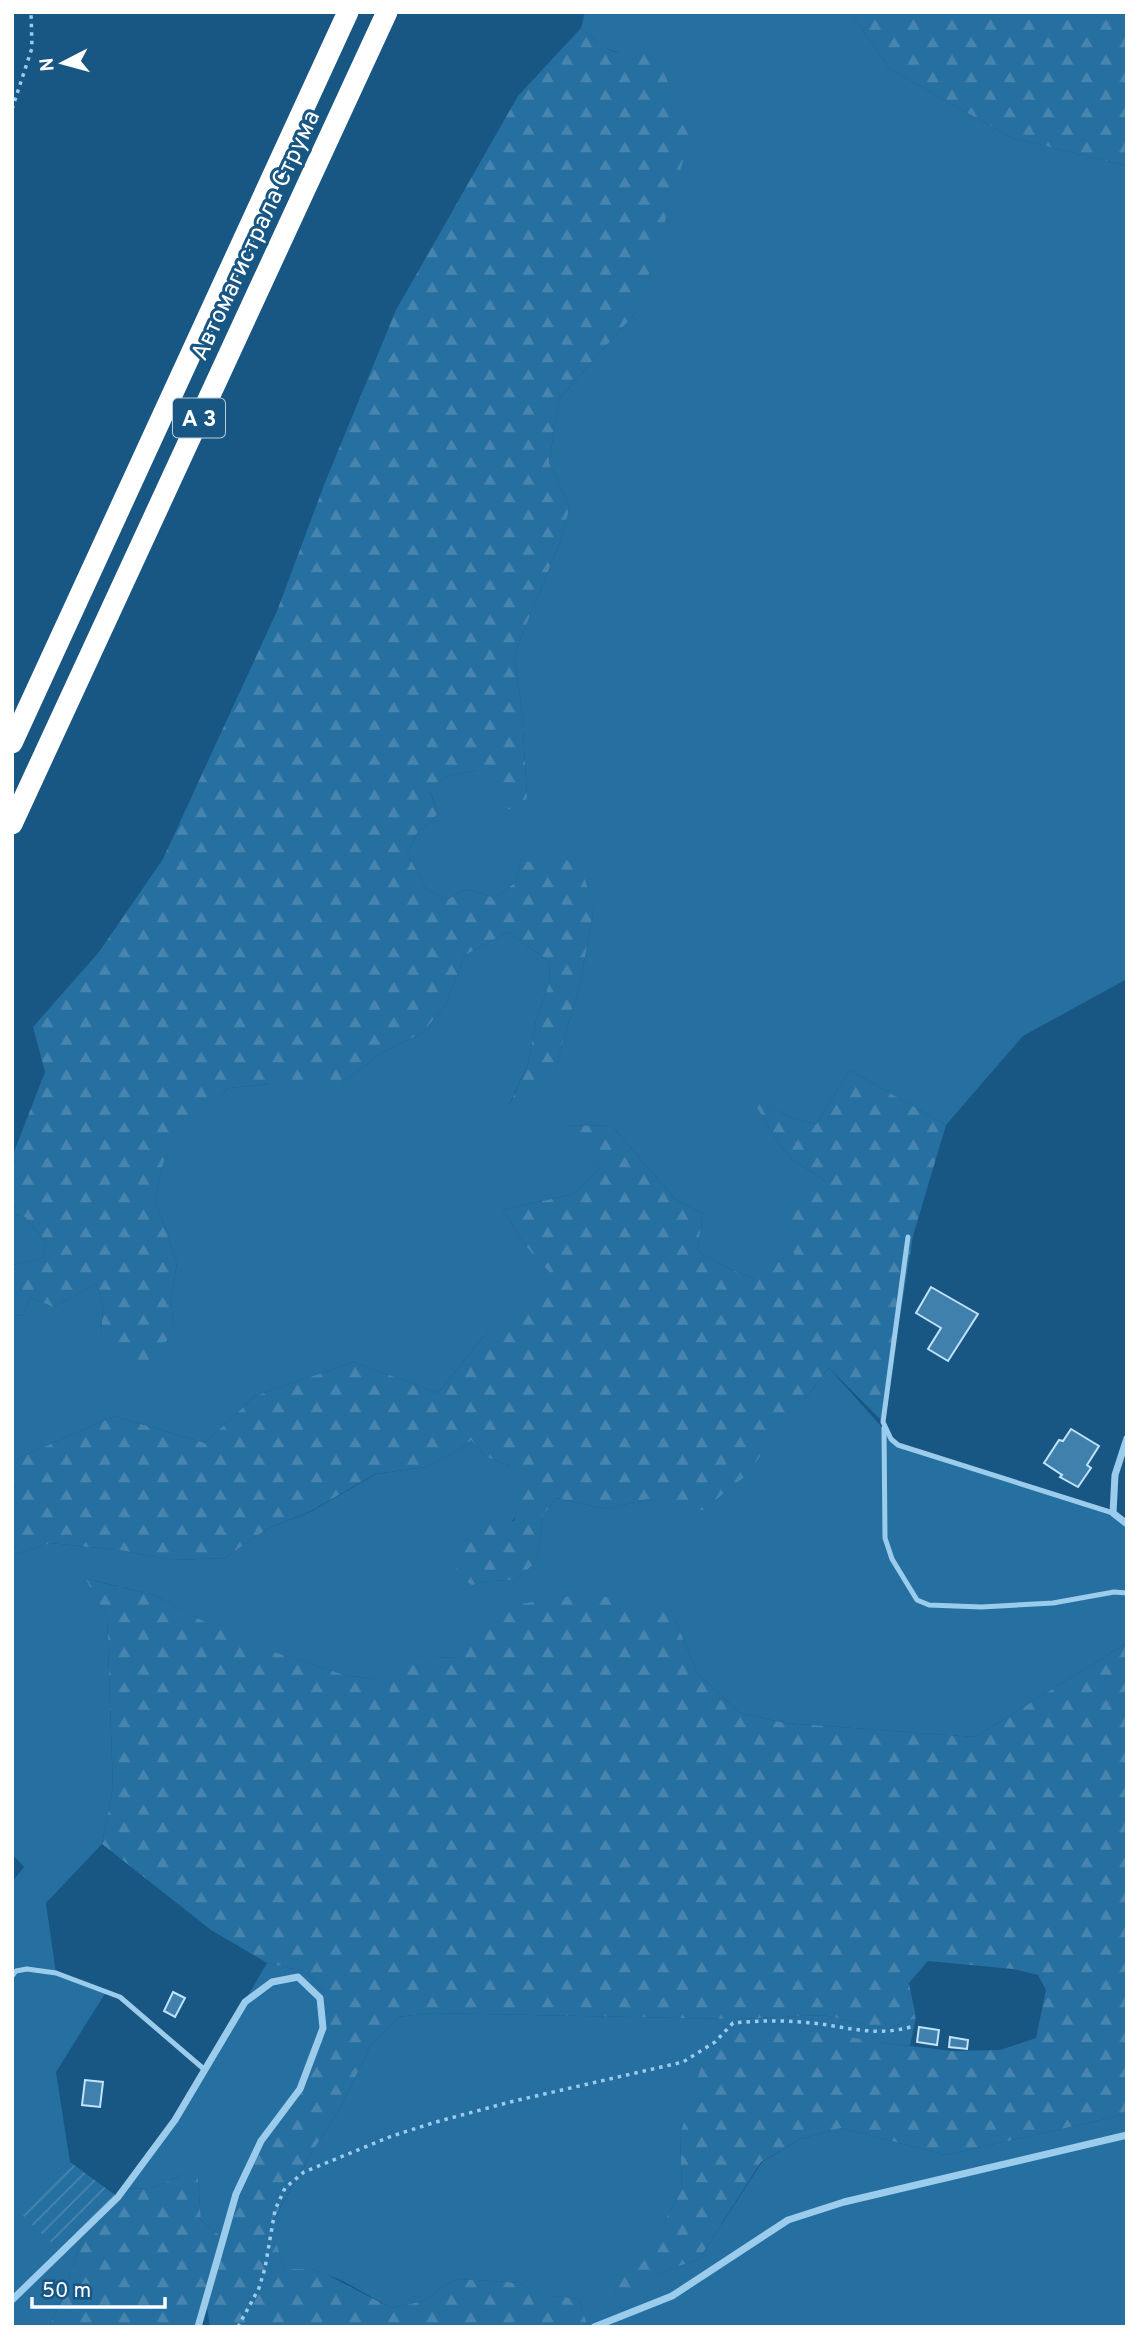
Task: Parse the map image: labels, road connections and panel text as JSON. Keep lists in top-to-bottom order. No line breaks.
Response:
{"streets":{"highway":["Автомагистрала Струма","A 3"]},"scale_bar":"50 m","north":"left"}
